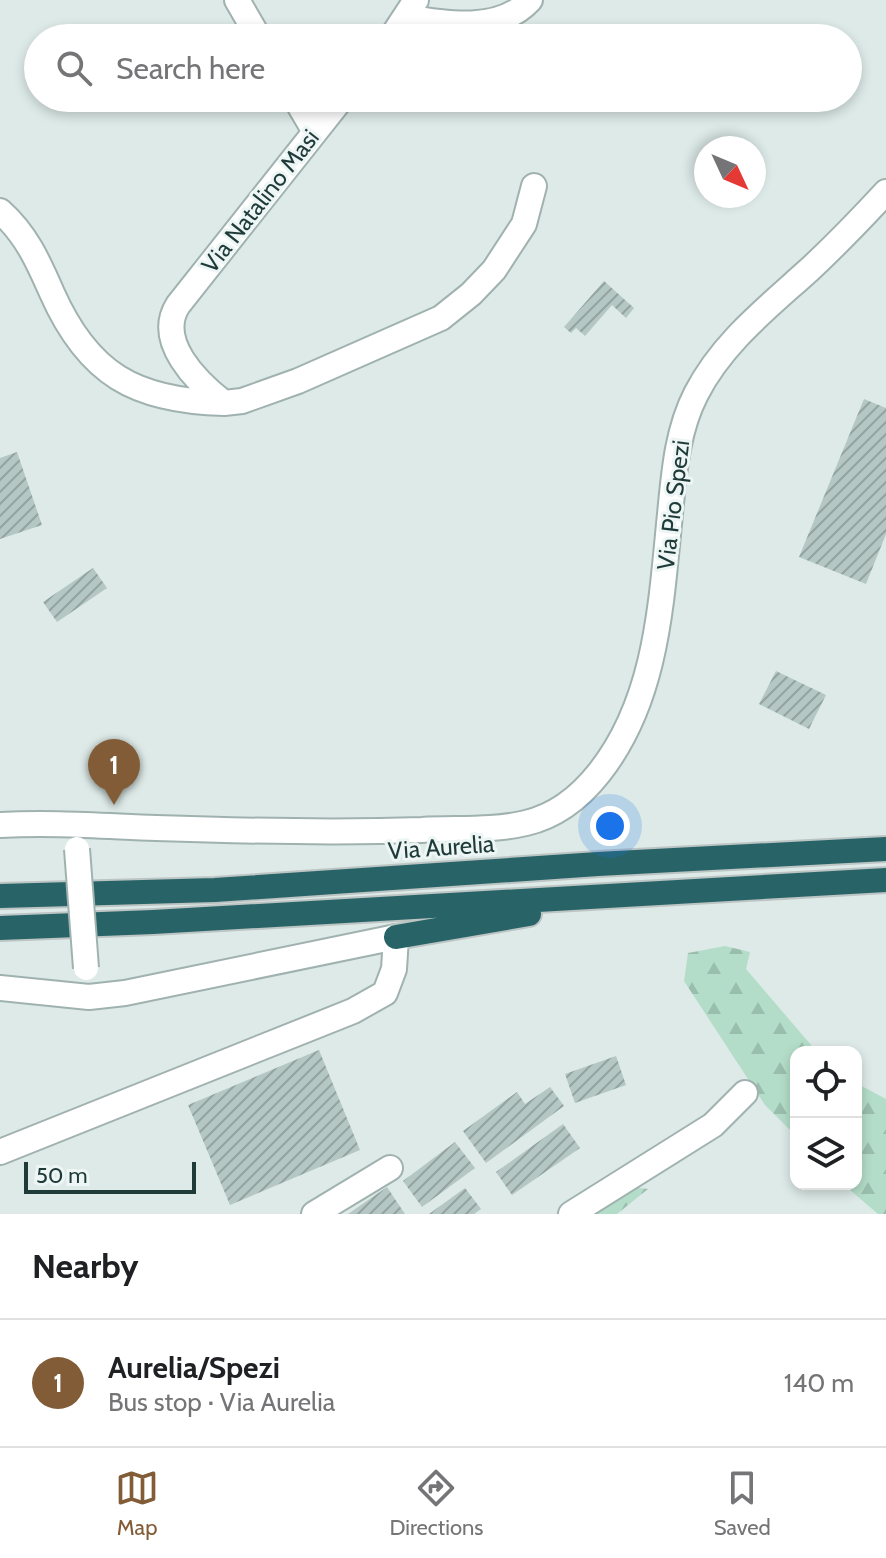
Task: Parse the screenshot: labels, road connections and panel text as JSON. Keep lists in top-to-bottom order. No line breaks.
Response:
{"streets":{"highway":["Via Aurelia"],"street":["Via Natalino Masi","Via Pio Spezi"]},"crossings":[["Via Pio Spezi","Via Aurelia"]],"scale_bar":"50 m","north":"bottom right","page":{"search":"Search here","pins":"1","scale":"50 m","heading":"Nearby","list":[{"mark":"1","name":"Aurelia/Spezi","note":"Bus stop · Via Aurelia","value":"140 m"}],"nav":["Map","Directions","Saved"]}}
